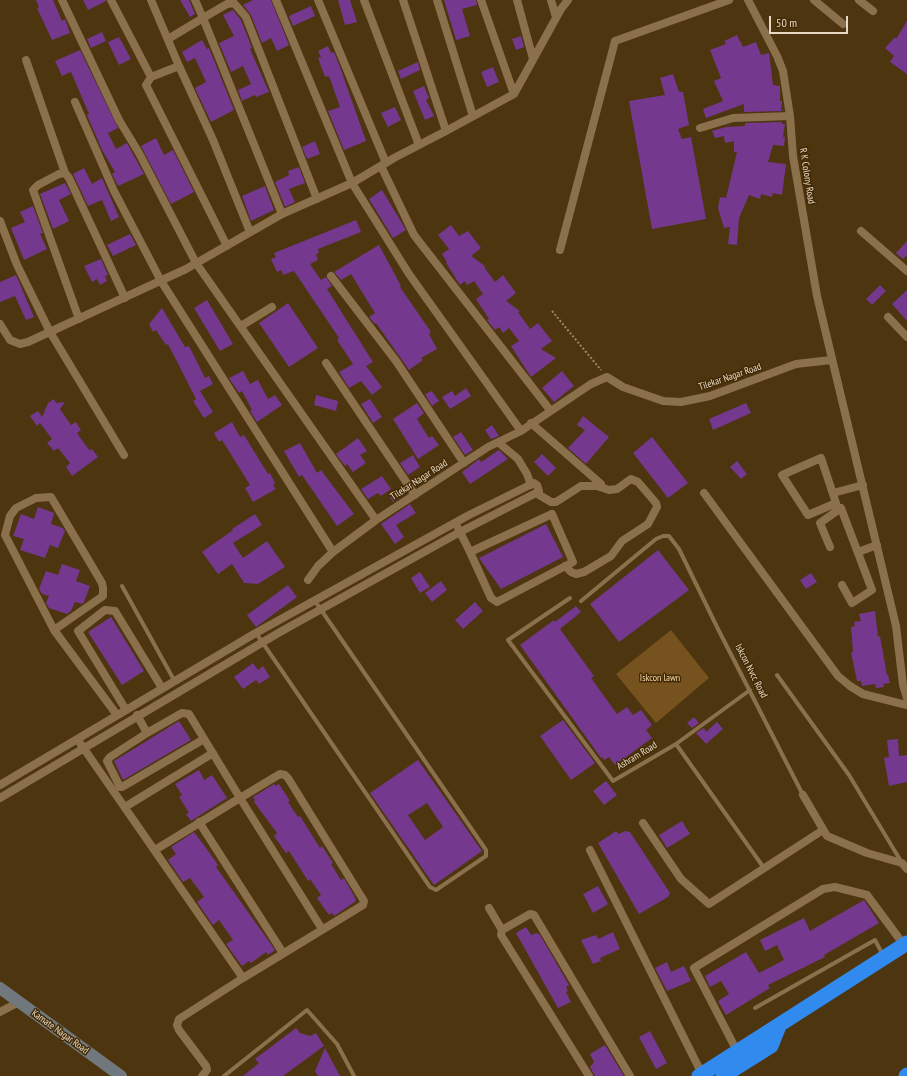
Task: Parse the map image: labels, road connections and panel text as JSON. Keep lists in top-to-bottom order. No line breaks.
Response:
{"streets":{"street":["R K Colony Road","Tilekar Nagar Road","Iskcon Nvcc Road","Kamate Nagar Road"],"lane":["Ashram Road"]},"crossings":[["R K Colony Road","Tilekar Nagar Road"]],"parks":["Iskcon lawn"],"scale_bar":"50 m"}
